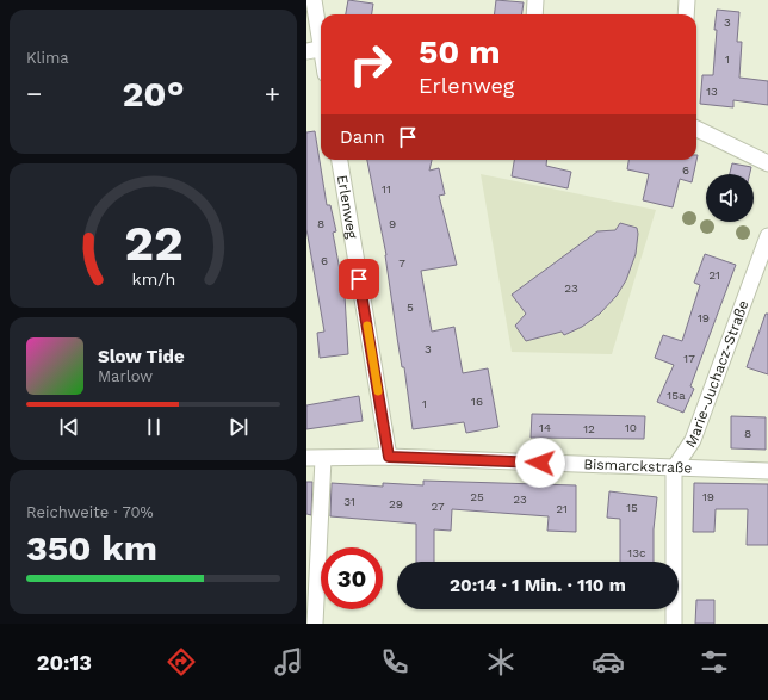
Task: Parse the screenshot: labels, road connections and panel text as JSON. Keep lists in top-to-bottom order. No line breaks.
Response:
{"streets":{"street":["Erlenweg","Marie-Juchacz-Straße","Bismarckstraße"]},"crossings":[["Erlenweg","Bismarckstraße"],["Marie-Juchacz-Straße","Bismarckstraße"]],"house_numbers":["3","1","13","6","11","8","9","6","7","21","23","5","19","3","17","15a","16","1","14","10","12","8","25","19","23","31","29","27","15","21","13c"],"page":{"tile":["Klima",["Reichweite · 70%","350 km"]],"turn":["50 m","Erlenweg"],"heat":["−","20°","+"],"then":"Dann","song":["Slow Tide","Marlow"],"limit":"30","trip":"20:14 · 1 Min. · 110 m","tabs":"20:13","gauge":["22","km/h"]}}
